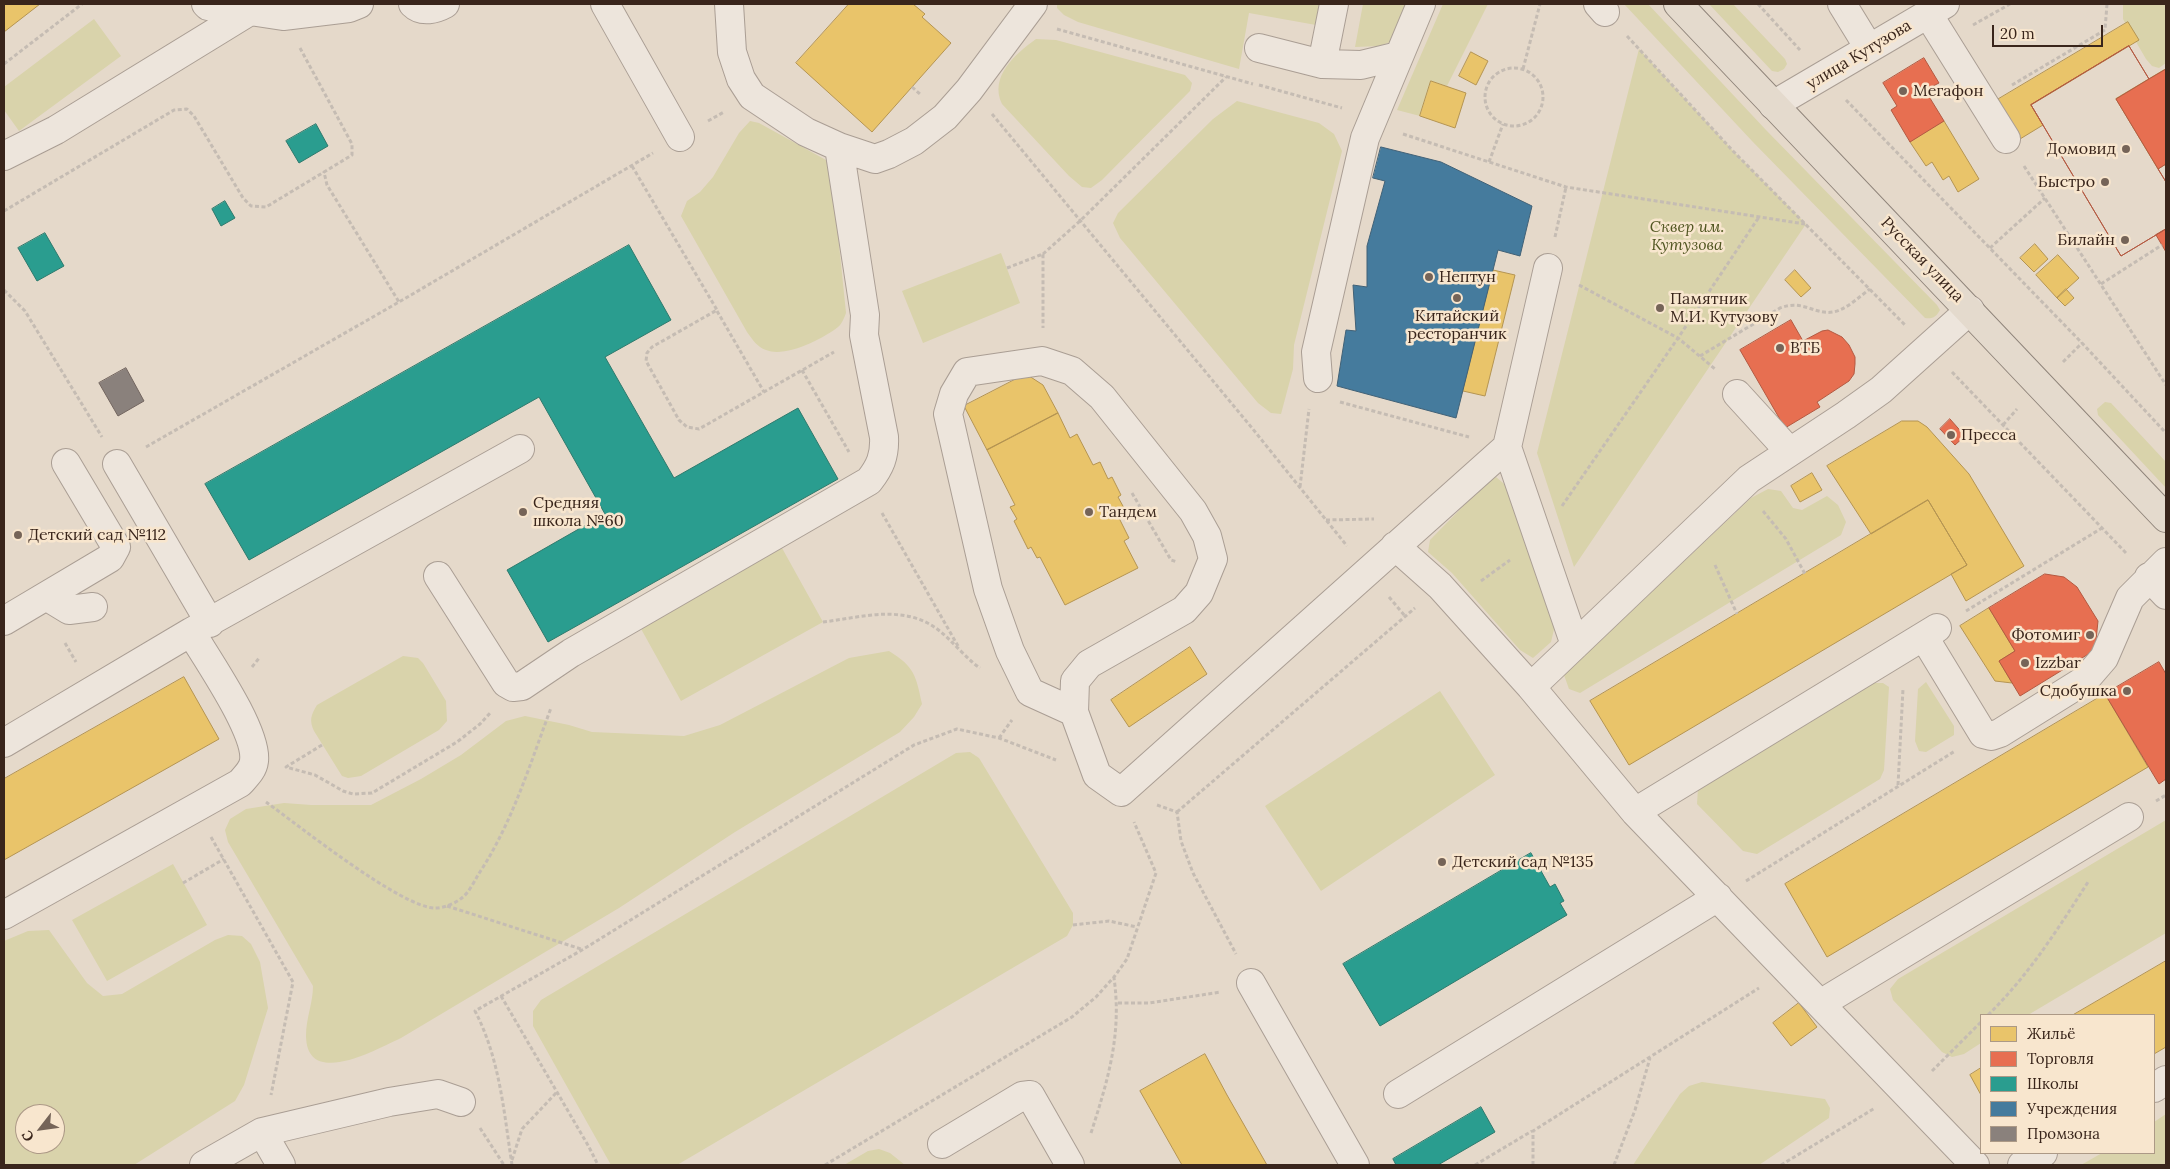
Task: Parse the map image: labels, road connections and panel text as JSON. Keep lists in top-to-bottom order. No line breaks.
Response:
{"streets":{"main road":["Русская улица"],"street":["улица Кутузова"]},"crossings":[["улица Кутузова","Русская улица"]],"parks":["Cквер им. Кутузова"],"places":["Мегафон","Домовид","Быстро","Билайн","Нептун","Китайский ресторанчик","Памятник М.И. Кутузову","ВТБ","Пресса","Средняя школа №60","Тандем","Детский сад №112","Фотомиг","Izzbar","Сдобушка","Детский сад №135"],"legend":["Жильё","Торговля","Школы","Учреждения","Промзона"],"scale_bar":"20 m","north":"bottom left"}
